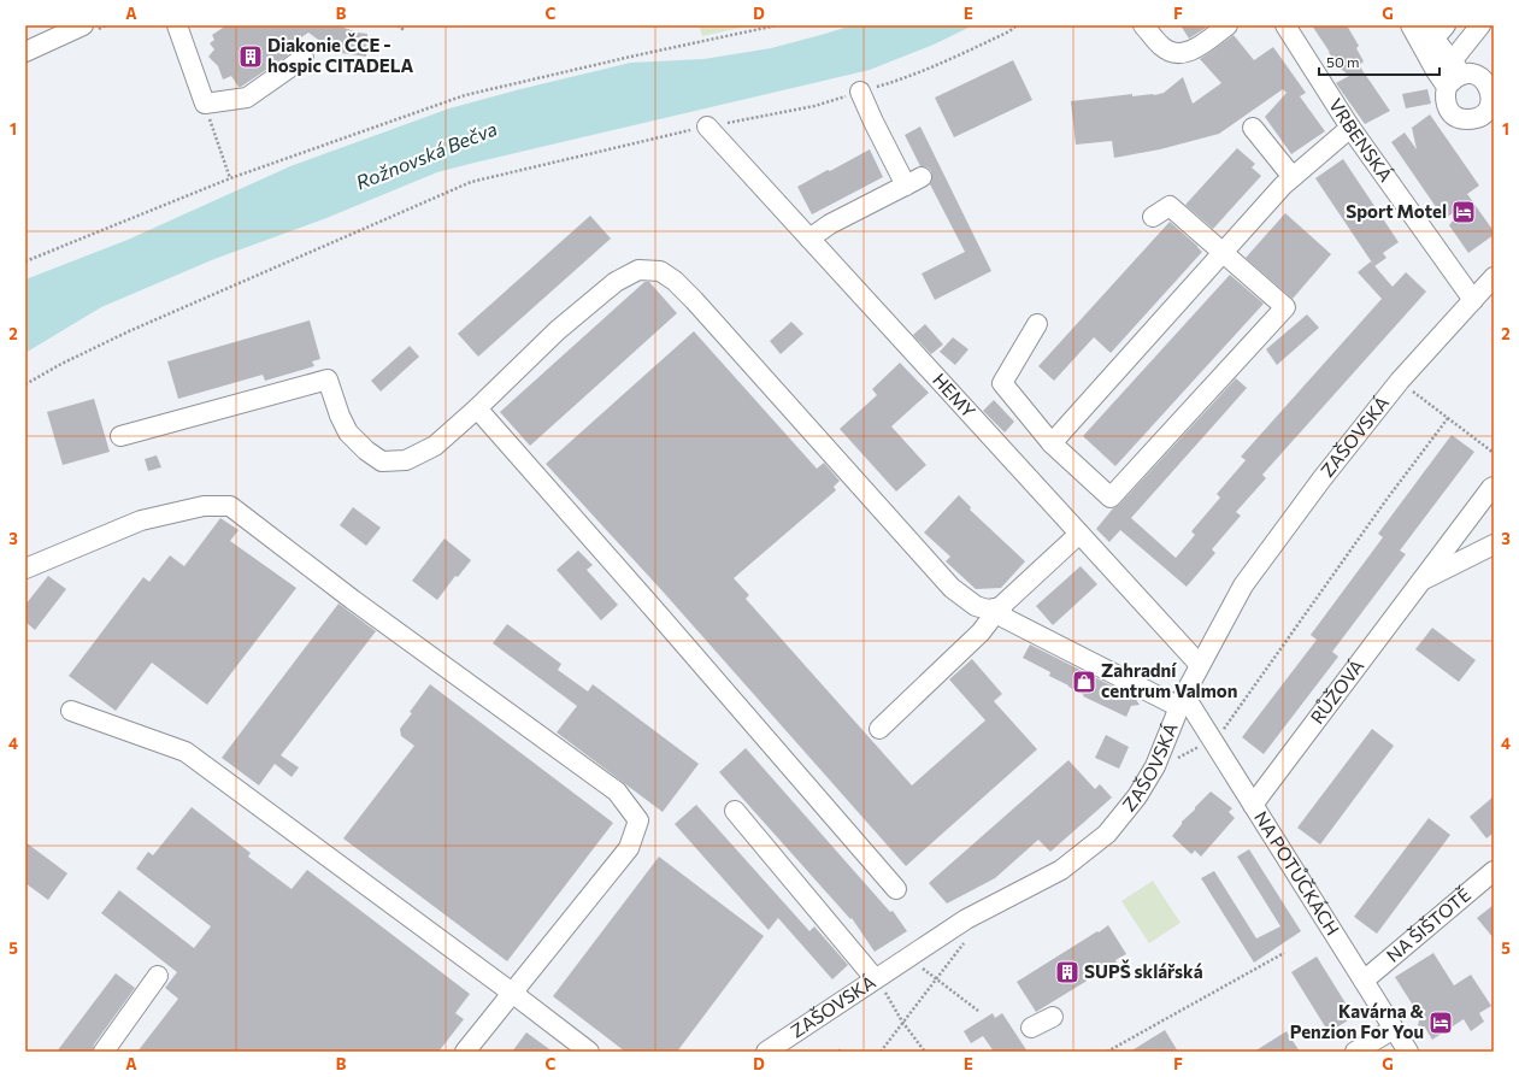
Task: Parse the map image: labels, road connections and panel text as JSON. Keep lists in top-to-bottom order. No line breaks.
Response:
{"streets":{"street":["VRBENSKÁ","HEMY","ZAŠOVSKÁ","RŮŽOVÁ","NA POTŮČKÁCH","NA ŠIŠTOTĚ"]},"crossings":[["VRBENSKÁ","ZAŠOVSKÁ"],["HEMY","ZAŠOVSKÁ"],["ZAŠOVSKÁ","NA POTŮČKÁCH"],["RŮŽOVÁ","NA POTŮČKÁCH"],["NA POTŮČKÁCH","NA ŠIŠTOTĚ"]],"water":["Rožnovská Bečva"],"places":{"building":["Diakonie ČCE - hospic CITADELA","SUPŠ sklářská"],"hotel":["Sport Motel","Kavárna & Penzion For You"],"shop":["Zahradní centrum Valmon"]},"scale_bar":"50 m","grid":{"columns":["A","B","C","D","E","F","G"],"rows":["1","2","3","4","5"]}}
